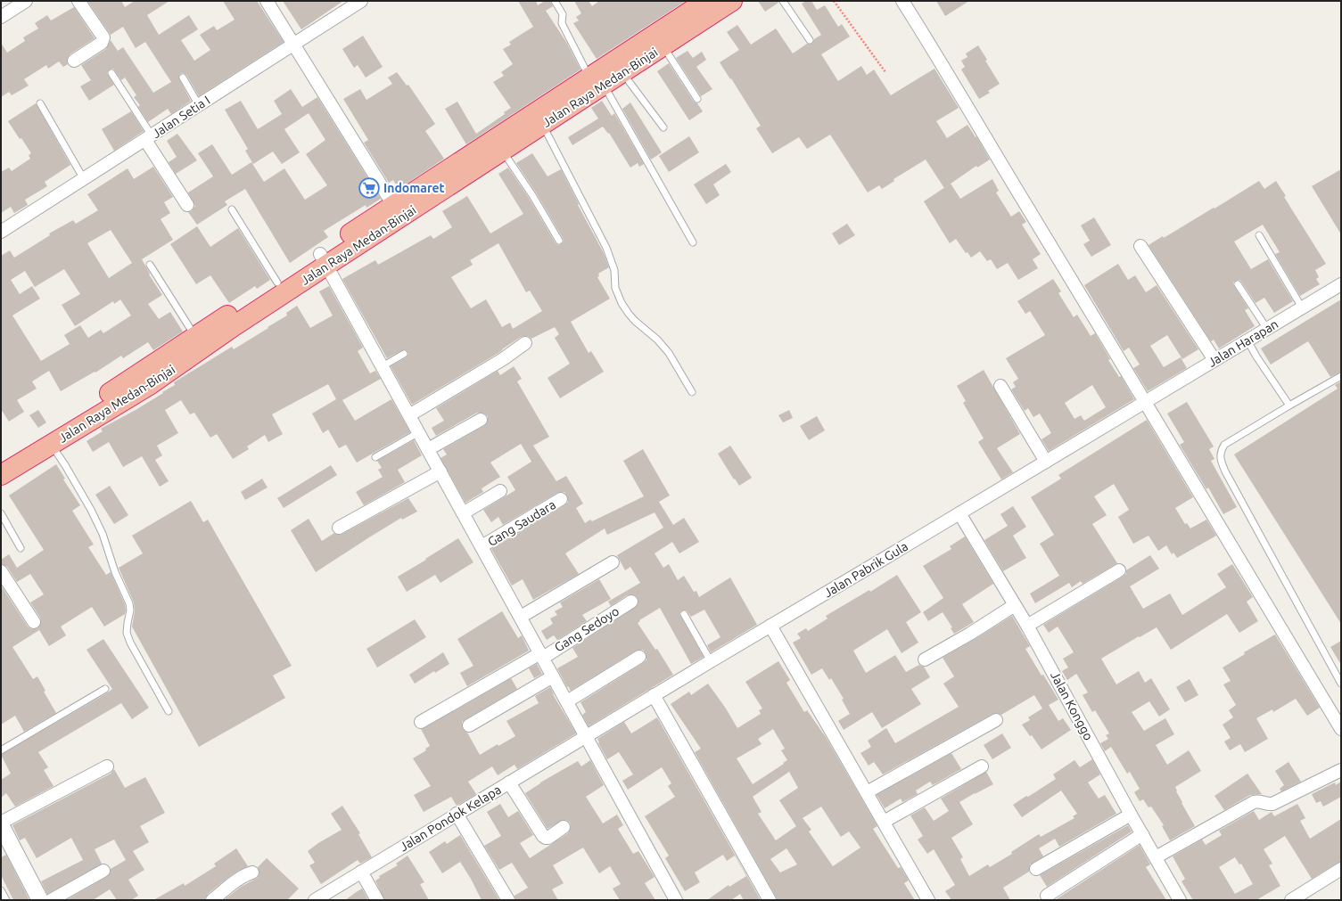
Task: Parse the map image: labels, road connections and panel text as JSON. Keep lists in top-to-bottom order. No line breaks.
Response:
{"streets":{"highway":["Jalan Raya Medan-Binjai"],"street":["Jalan Setia I","Jalan Harapan","Gang Saudara","Jalan Pabrik Gula","Gang Sedoyo","Jalan Konggo","Jalan Pondok Kelapa"]},"crossings":[["Jalan Harapan","Jalan Pabrik Gula"],["Jalan Pabrik Gula","Jalan Konggo"],["Jalan Pabrik Gula","Jalan Pondok Kelapa"]],"places":{"supermarket":["Indomaret"]}}
